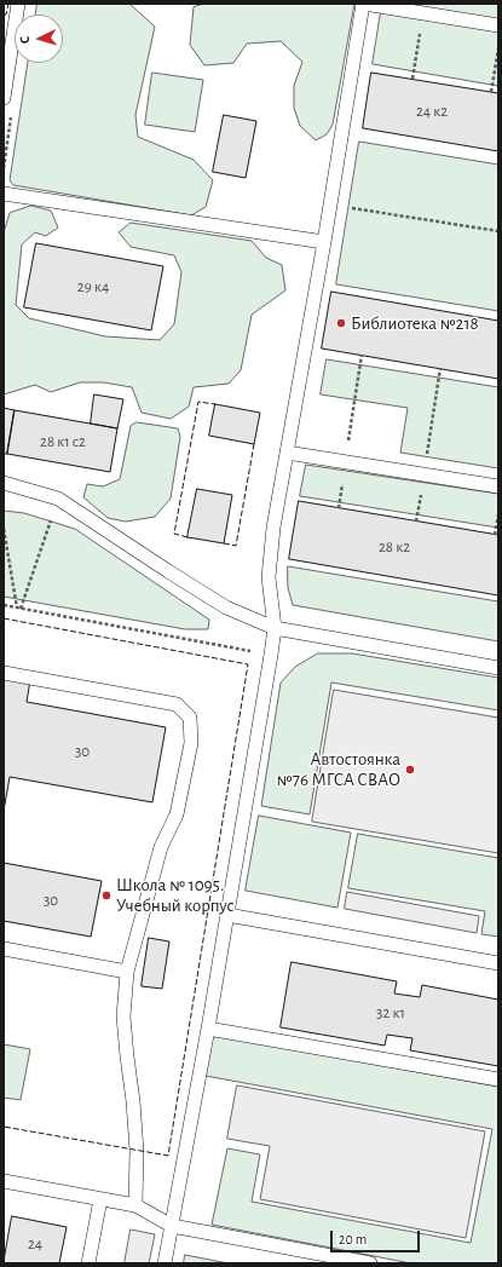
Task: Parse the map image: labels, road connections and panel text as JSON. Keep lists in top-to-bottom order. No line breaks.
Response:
{"places":["Библиотека №218","Автостоянка №76 МГСА СВАО","Школа № 1095. Учебный корпус"],"house_numbers":["24 к2","29 к4","28 к1 с2","28 к2","30","30","32 к1","24"],"scale_bar":"20 m","north":"left"}
